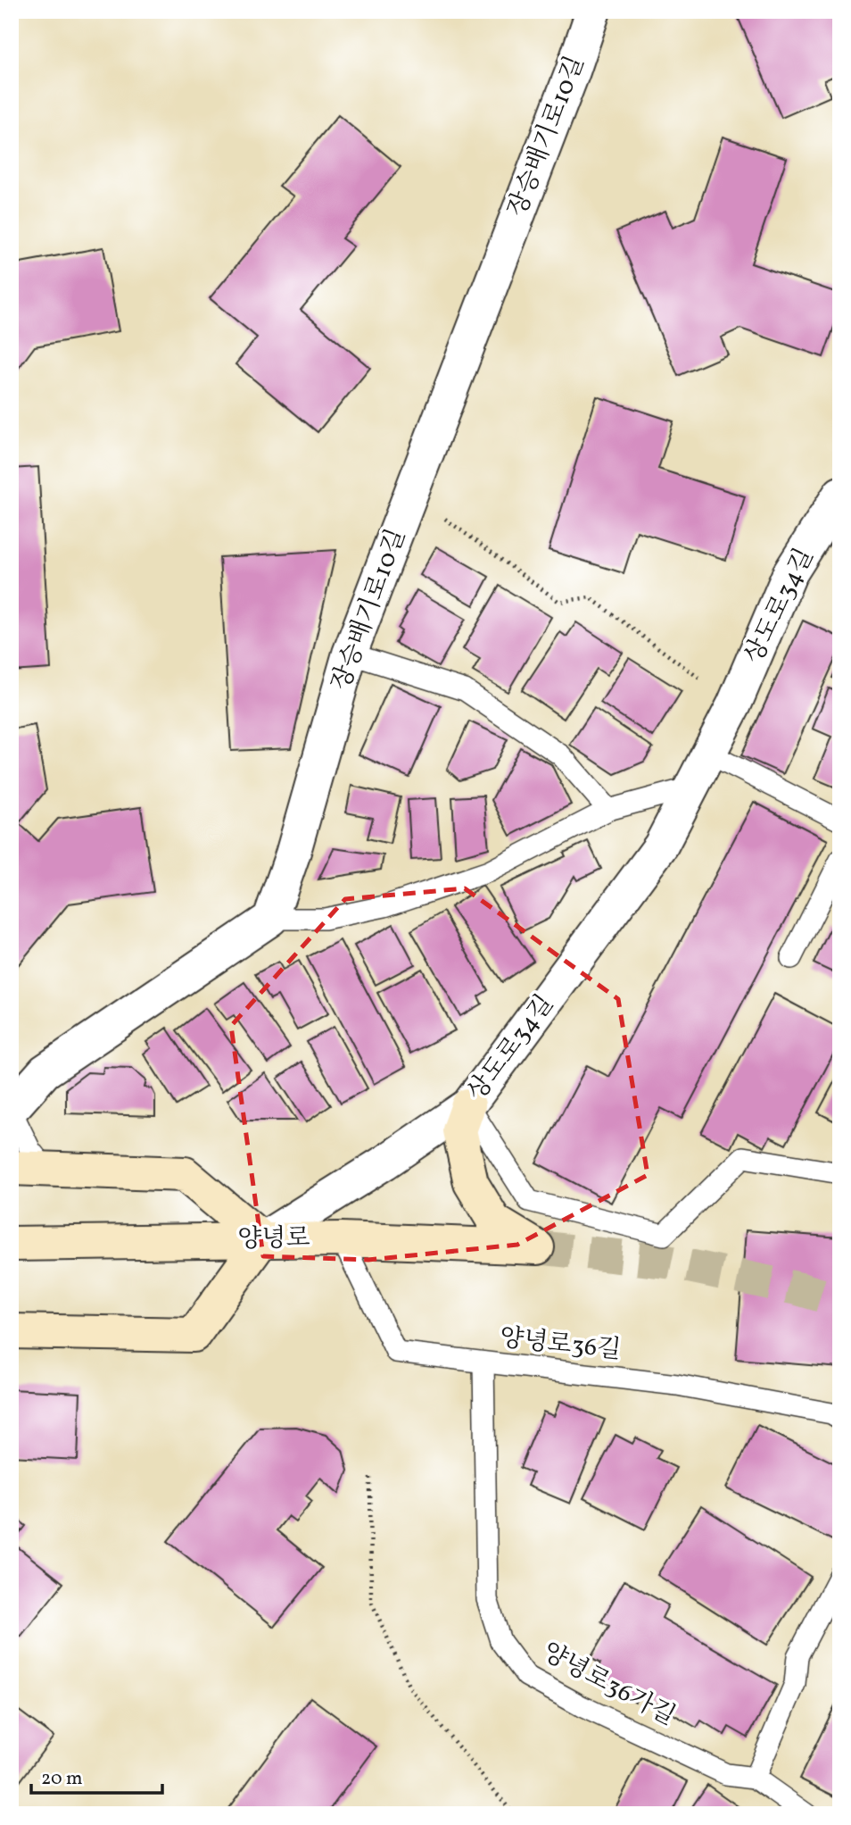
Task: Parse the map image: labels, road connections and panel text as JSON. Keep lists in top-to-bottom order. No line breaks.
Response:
{"streets":{"main road":["양녕로"],"street":["장승배기로10길","상도로34길"],"lane":["양녕로36길","양녕로36가길"]},"crossings":[["상도로34길","양녕로"],["양녕로","양녕로36길"],["양녕로36길","양녕로36가길"]],"scale_bar":"20 m"}
